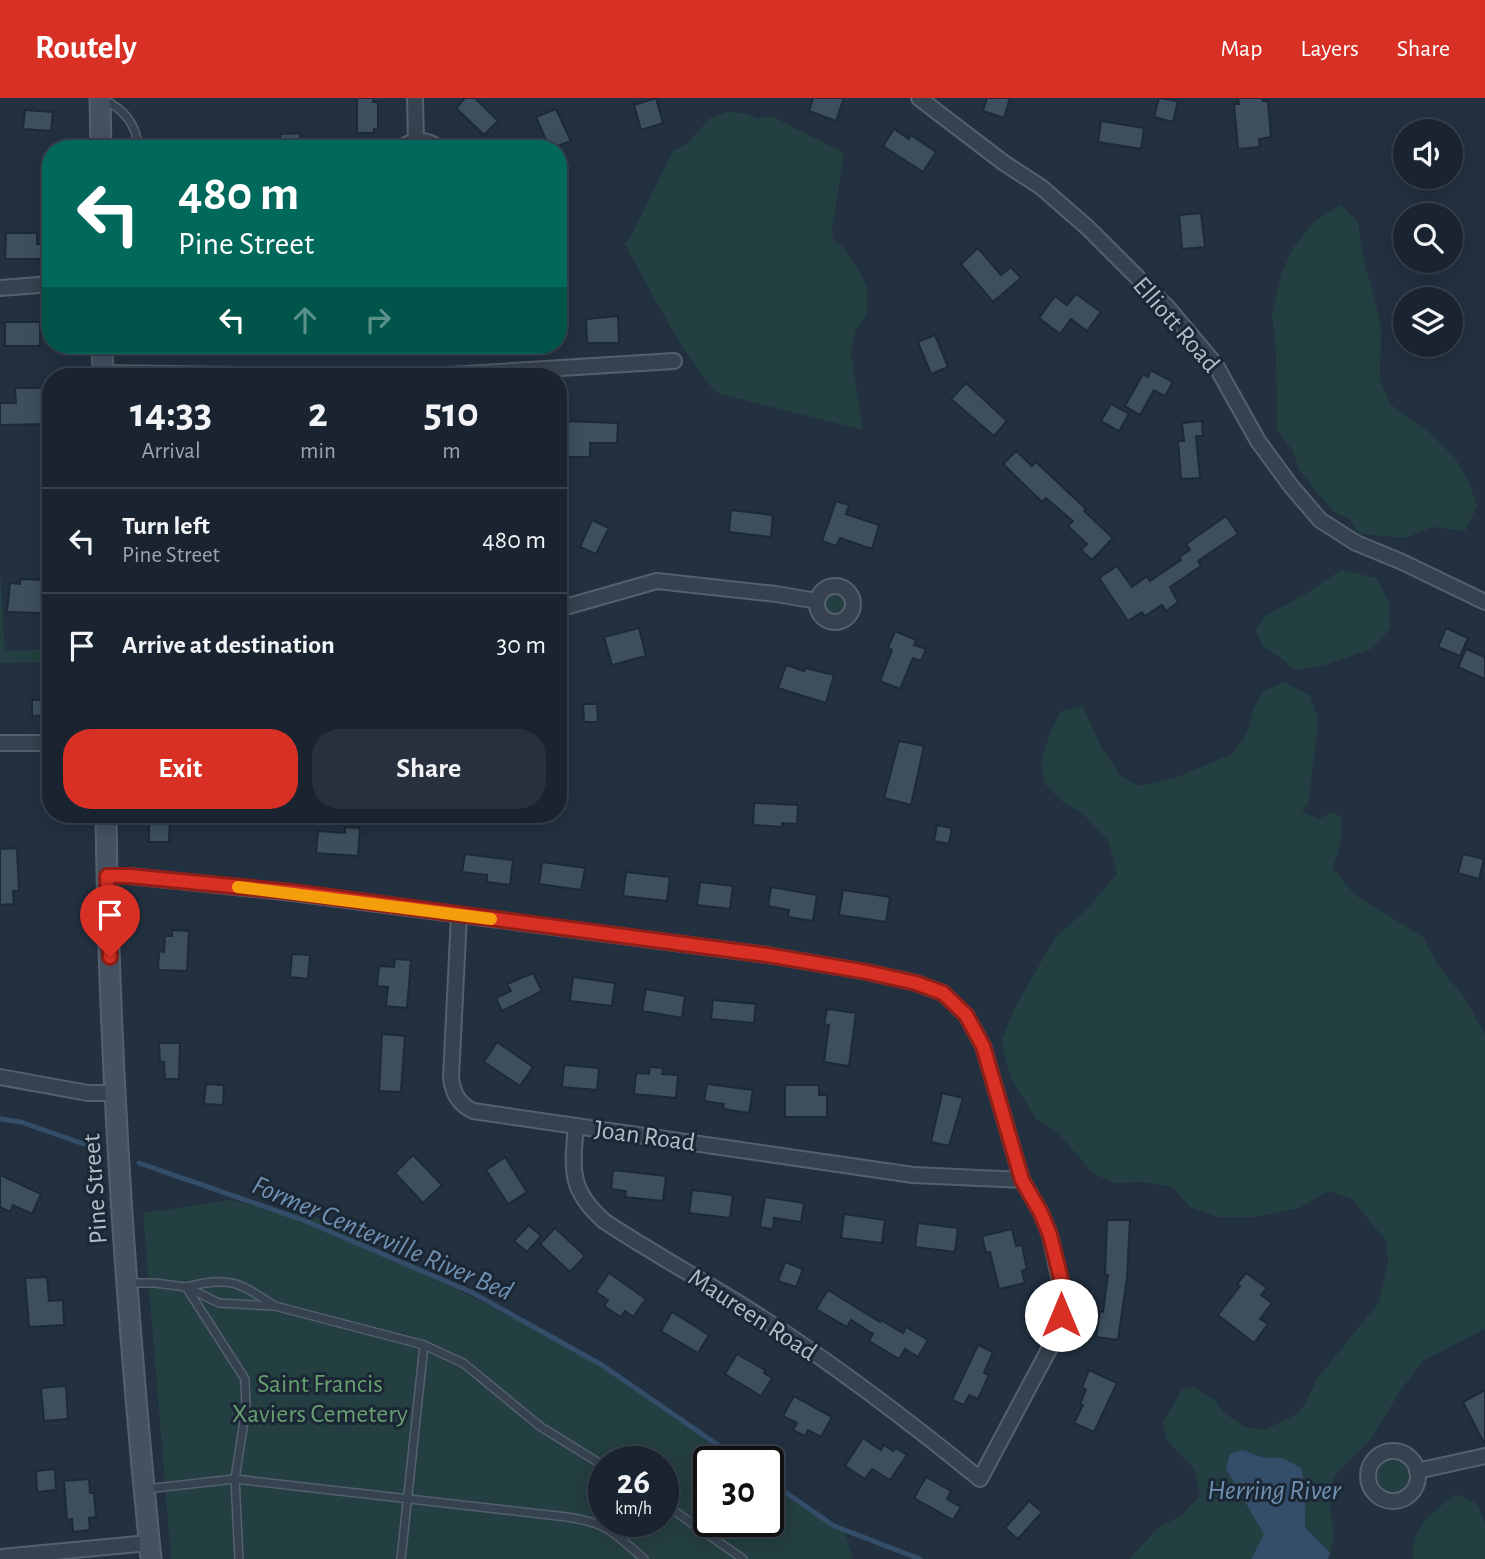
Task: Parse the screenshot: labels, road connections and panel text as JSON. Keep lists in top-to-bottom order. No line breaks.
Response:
{"streets":{"main road":["Pine Street"],"street":["Elliott Road","Joan Road","Maureen Road"]},"crossings":[["Joan Road","Maureen Road"]],"water":["Former Centerville River Bed","Herring River"],"parks":["Saint Francis Xaviers Cemetery"],"page":{"header":"Routely","nav":["Map","Layers","Share"],"turn":["480 m","Pine Street"],"eta":["14:33","Arrival","2","min","510","m"],"list":[{"name":"Turn left","note":"Pine Street","value":"480 m"},{"name":"Arrive at destination","value":"30 m"}],"buttons":["Exit","Share"],"speed":"26 km/h","limit":"30"}}
